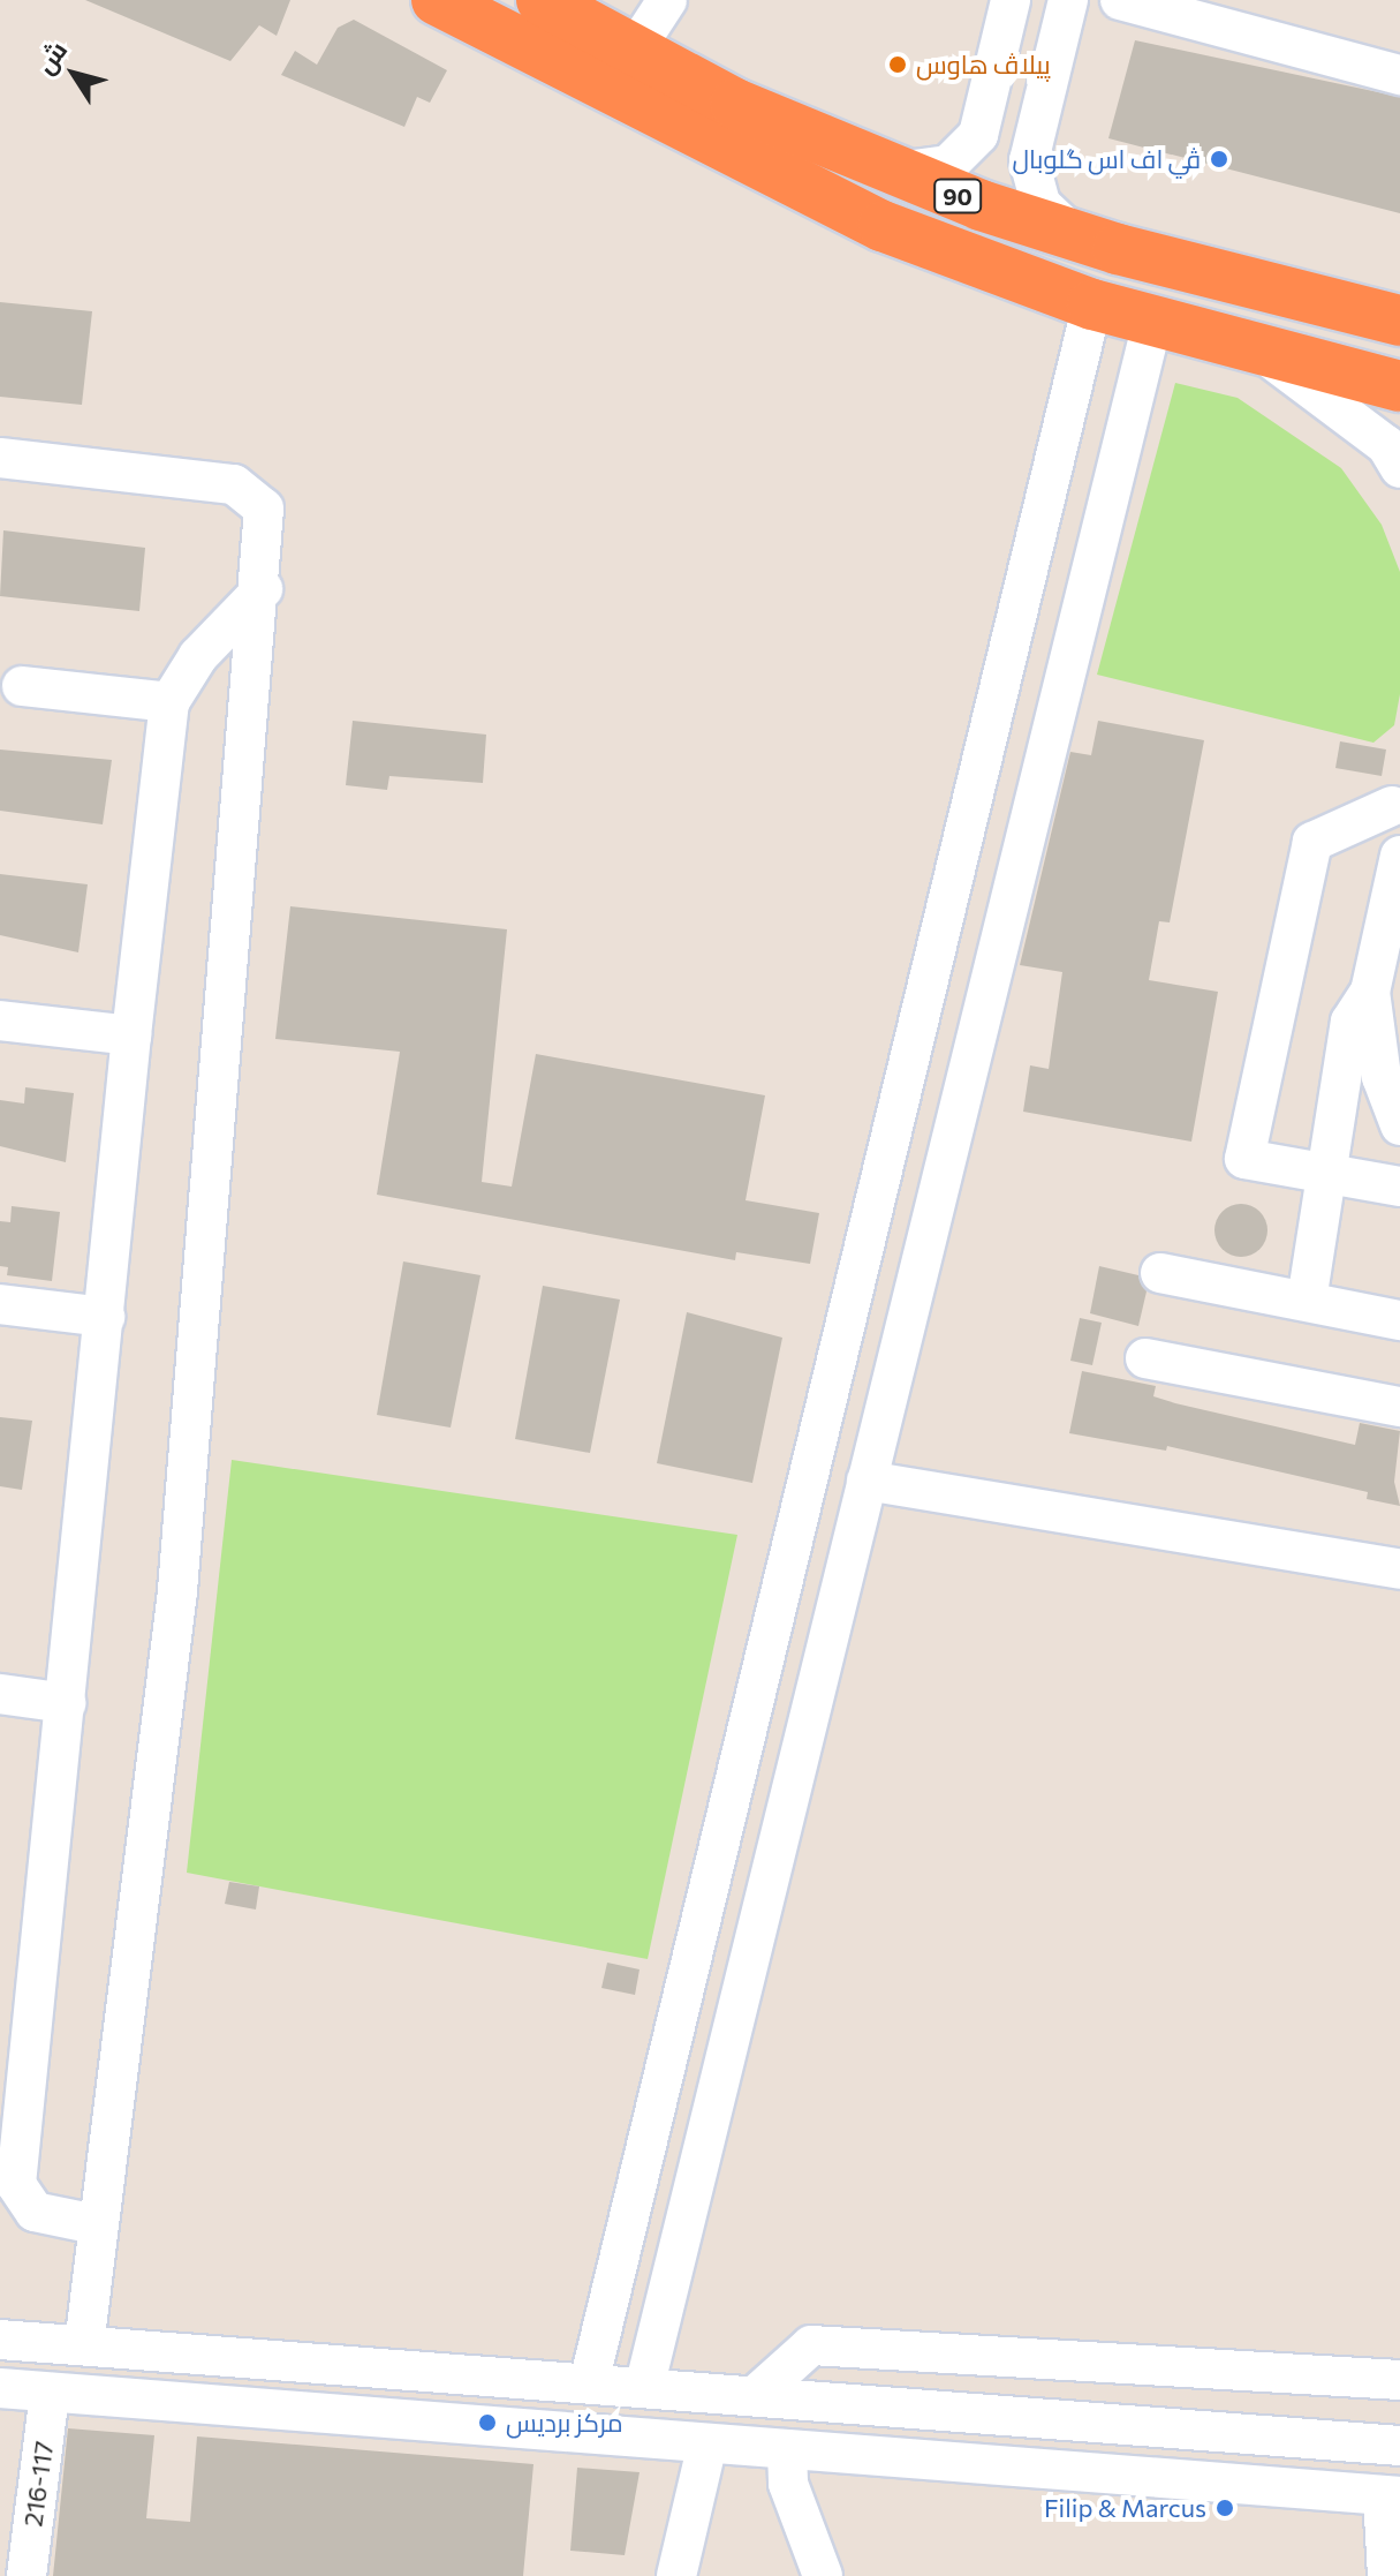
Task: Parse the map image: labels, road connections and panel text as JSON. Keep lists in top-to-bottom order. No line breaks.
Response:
{"streets":{"highway":["90"],"street":["216-117"]},"places":["پيلاڤ هاوس","ڤي اف اس گلوبال","مرکز بردیس","Filip & Marcus"],"north":"top left"}
